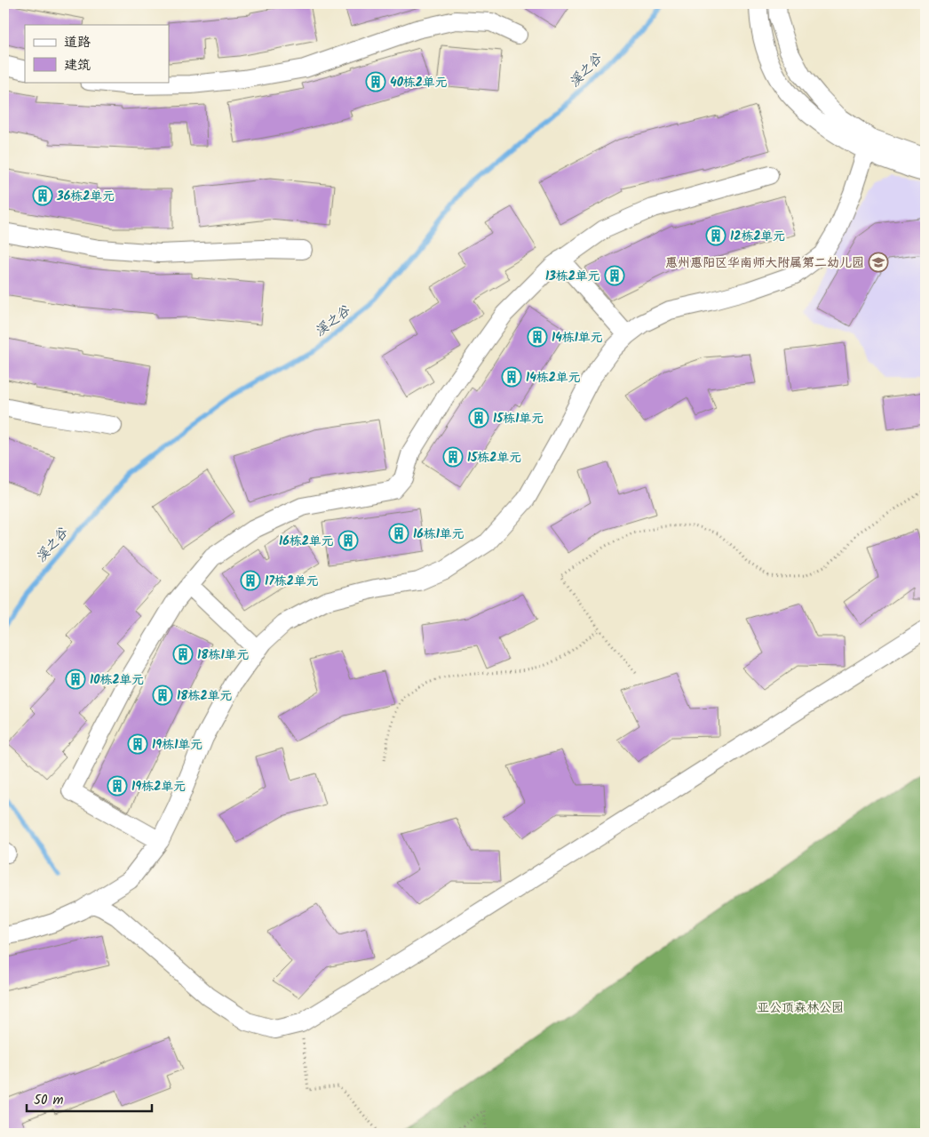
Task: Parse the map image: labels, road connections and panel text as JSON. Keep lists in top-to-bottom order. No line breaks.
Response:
{"water":["溪之谷"],"parks":["亚公顶森林公园"],"places":{"building":["40栋2单元","36栋2单元","12栋2单元","13栋2单元","14栋1单元","14栋2单元","15栋1单元","15栋2单元","16栋1单元","16栋2单元","17栋2单元","18栋1单元","10栋2单元","18栋2单元","19栋1单元","19栋2单元"],"school or university":["惠州惠阳区华南师大附属第二幼儿园"]},"legend":["道路","建筑"],"scale_bar":"50 m"}
